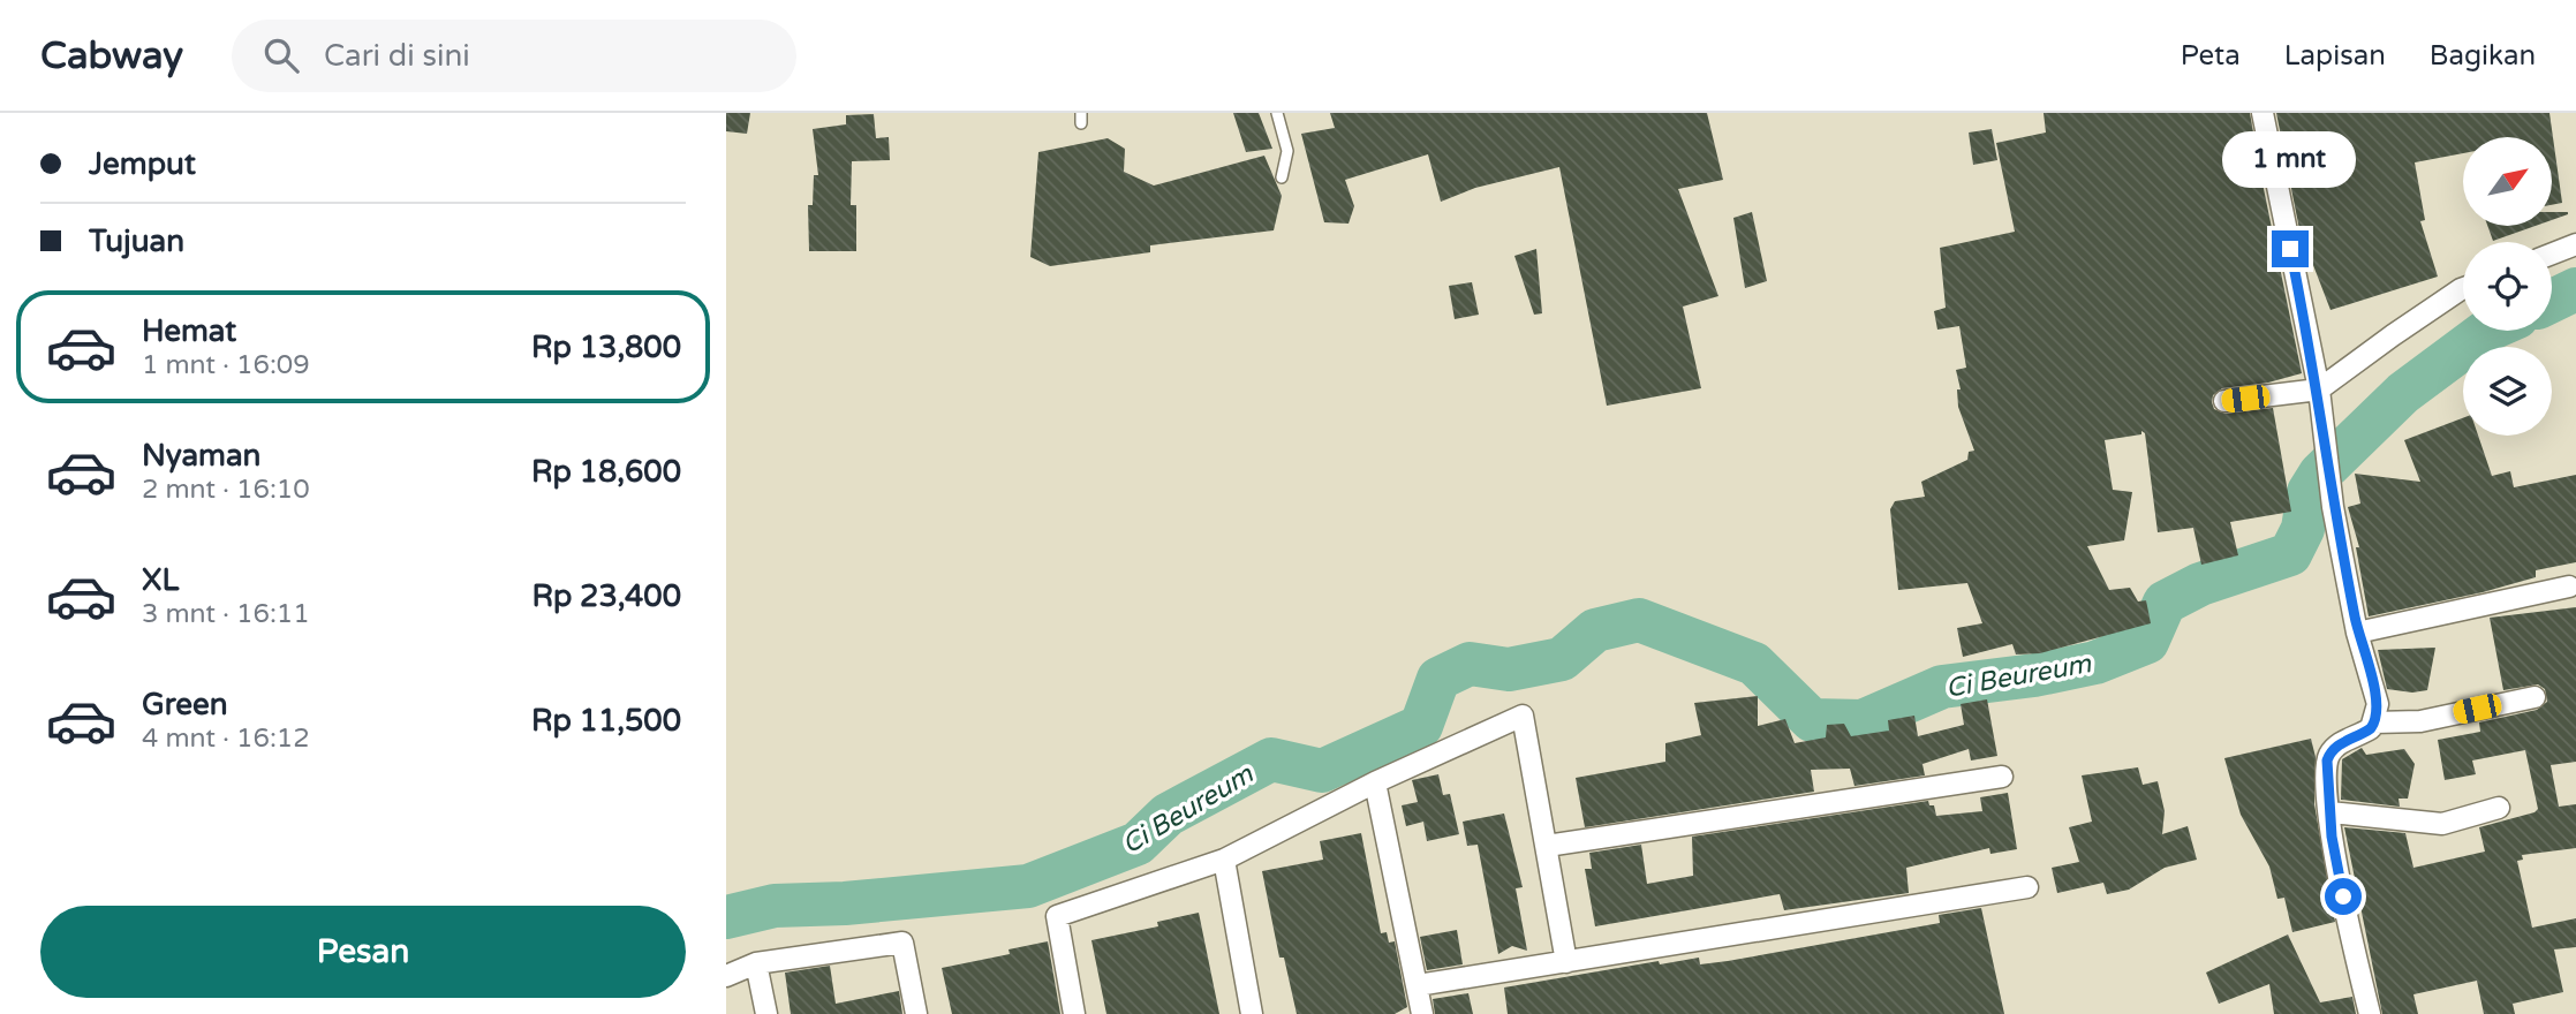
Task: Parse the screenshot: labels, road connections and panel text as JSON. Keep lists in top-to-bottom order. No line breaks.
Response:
{"water":["Ci Beureum"],"north":"top right","page":{"header":"Cabway","search":"Cari di sini","nav":["Peta","Lapisan","Bagikan"],"banner":["Jemput","Tujuan"],"bubble":"1 mnt","list":[{"name":"Hemat","note":"1 mnt · 16:09","value":"Rp 13,800"},{"name":"Nyaman","note":"2 mnt · 16:10","value":"Rp 18,600"},{"name":"XL","note":"3 mnt · 16:11","value":"Rp 23,400"},{"name":"Green","note":"4 mnt · 16:12","value":"Rp 11,500"}],"buttons":"Pesan"}}
